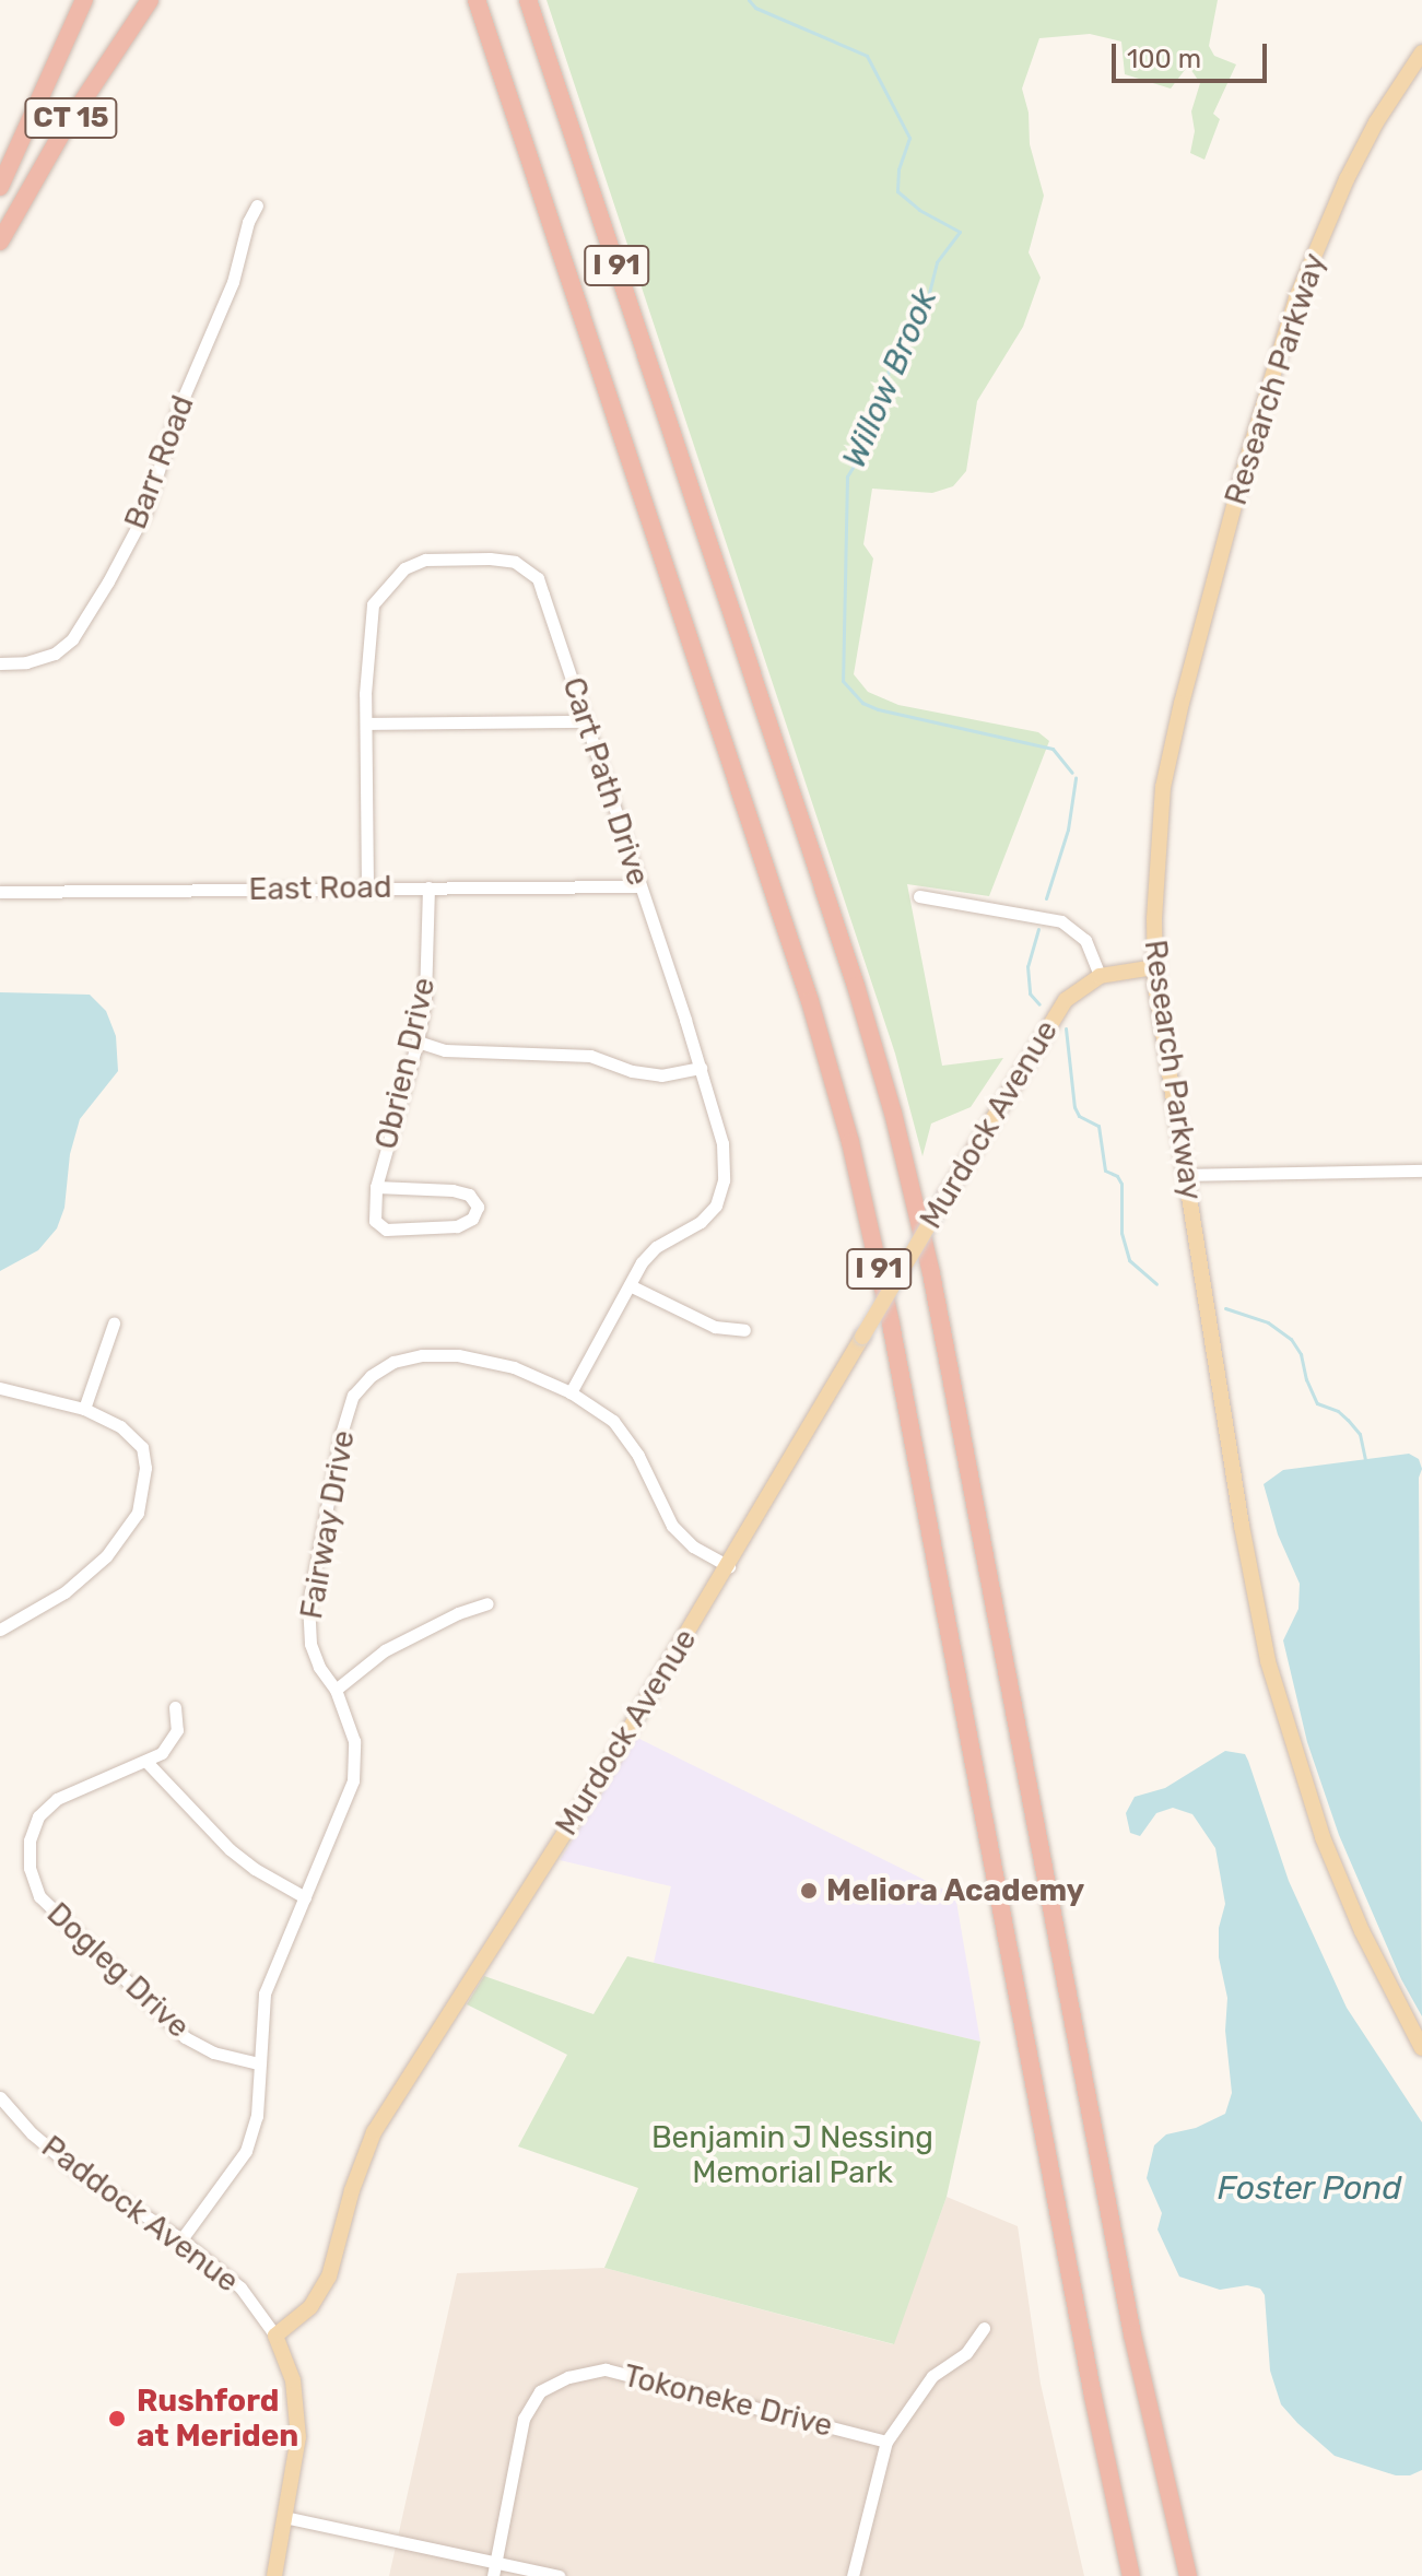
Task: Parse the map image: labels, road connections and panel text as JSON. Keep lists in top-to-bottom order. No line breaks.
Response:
{"streets":{"highway":["CT 15","I 91"],"main road":["Research Parkway","Murdock Avenue"],"street":["Barr Road","Cart Path Drive","East Road","Obrien Drive","Fairway Drive","Dogleg Drive","Paddock Avenue","Tokoneke Drive"]},"crossings":[["Research Parkway","Murdock Avenue"],["Cart Path Drive","East Road"],["Cart Path Drive","Fairway Drive"],["East Road","Obrien Drive"],["Murdock Avenue","Fairway Drive"],["Murdock Avenue","Paddock Avenue"],["Fairway Drive","Dogleg Drive"],["Fairway Drive","Paddock Avenue"]],"water":["Willow Brook","Foster Pond"],"parks":["Benjamin J Nessing Memorial Park"],"places":["Meliora Academy","Rushford at Meriden"],"scale_bar":"100 m"}
